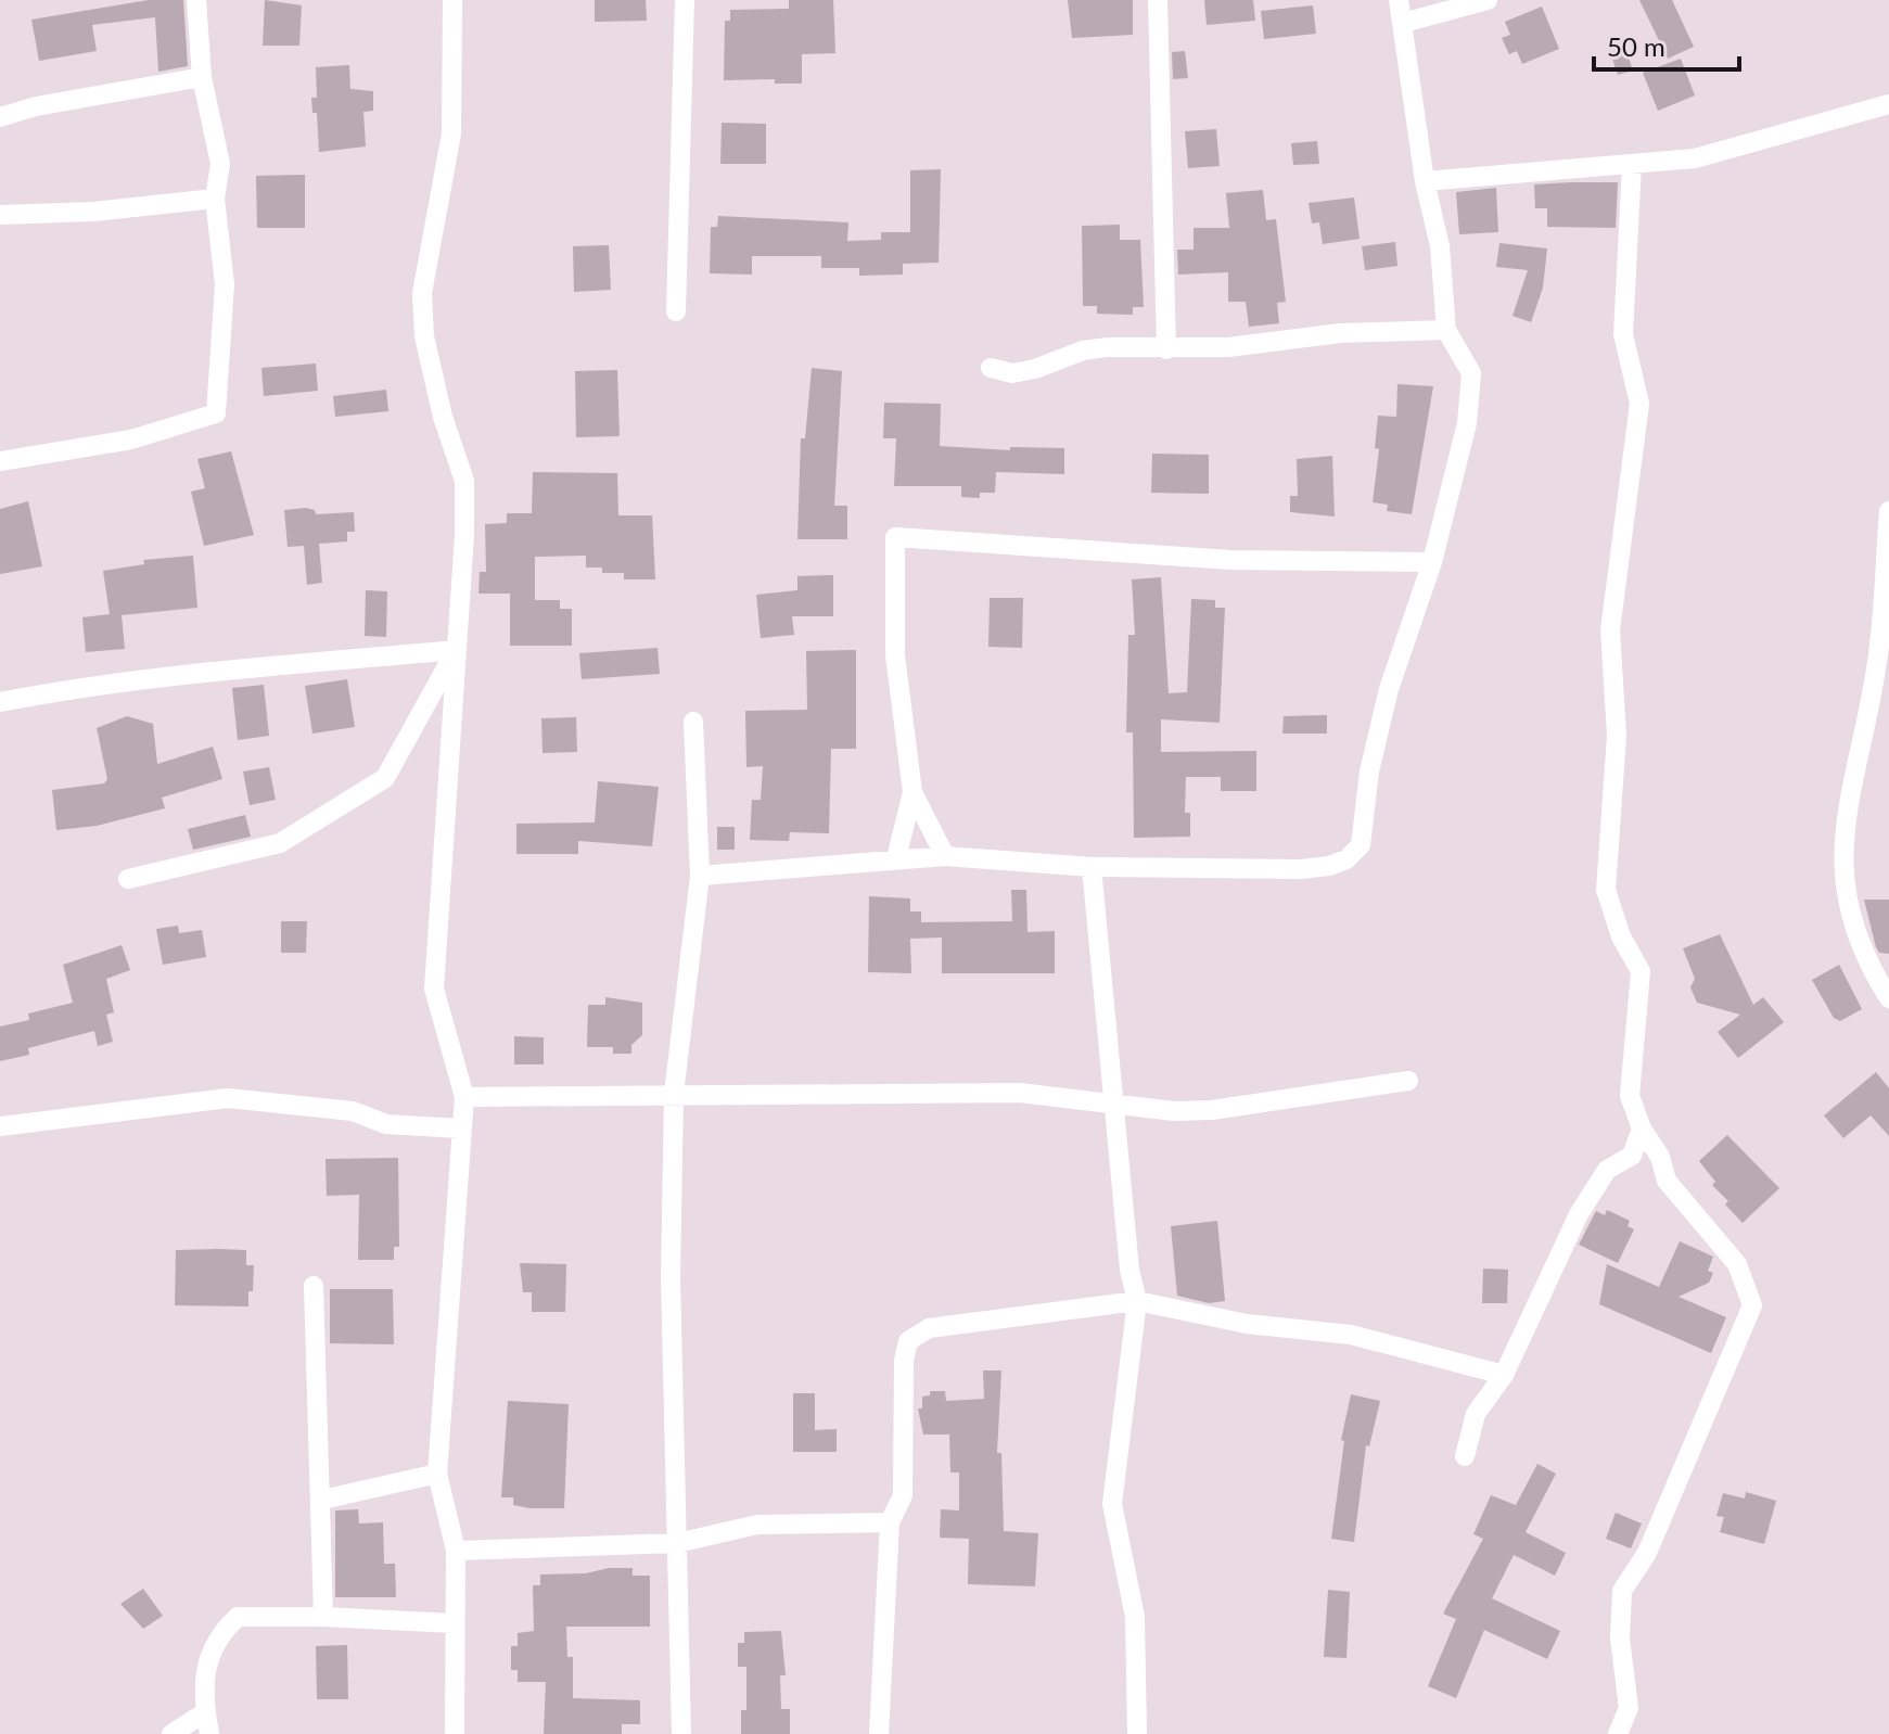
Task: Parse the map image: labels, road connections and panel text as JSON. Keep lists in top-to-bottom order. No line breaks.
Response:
{"scale_bar":"50 m"}
